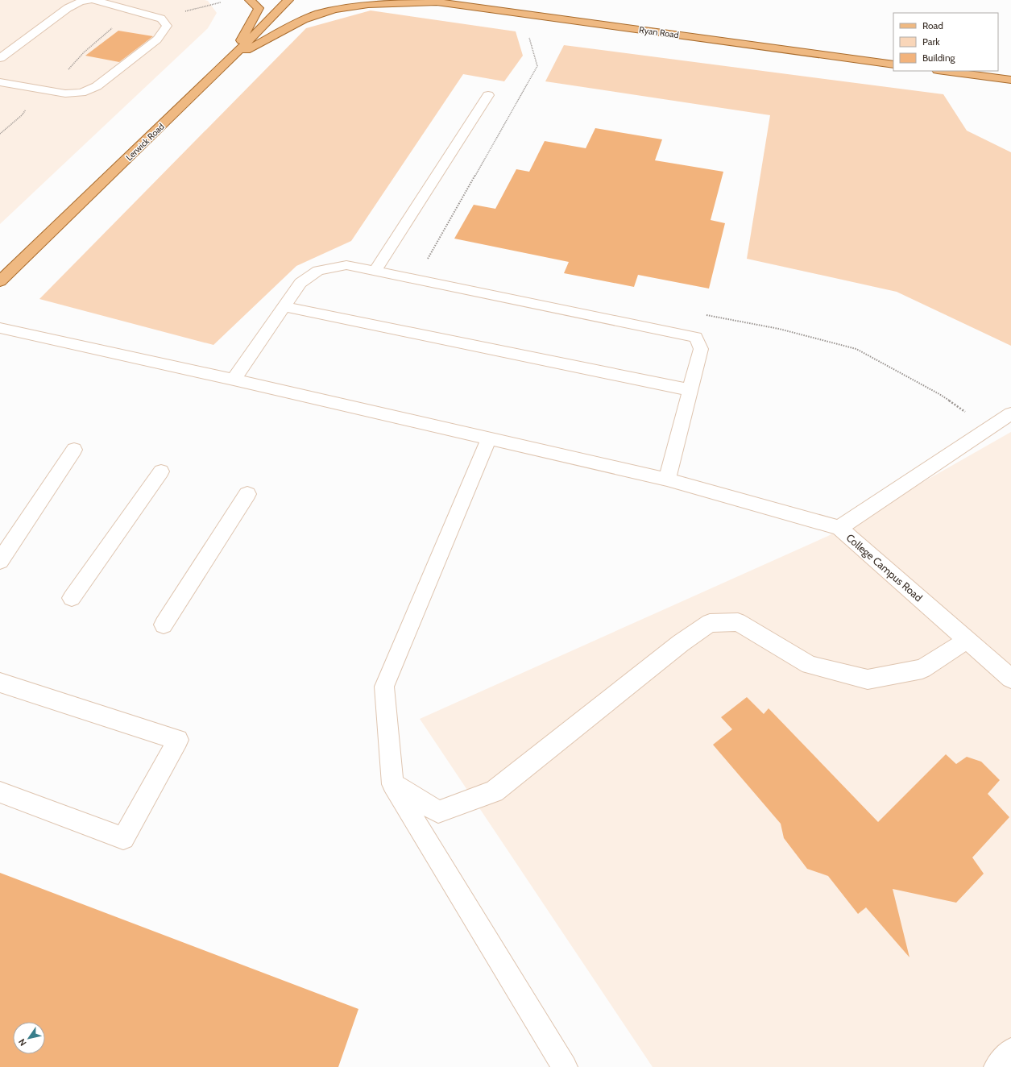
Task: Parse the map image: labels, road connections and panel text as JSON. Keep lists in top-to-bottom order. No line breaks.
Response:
{"streets":{"main road":["Ryan Road","Lerwick Road"],"street":["College Campus Road"]},"legend":["Road","Park","Building"],"north":"bottom left"}
